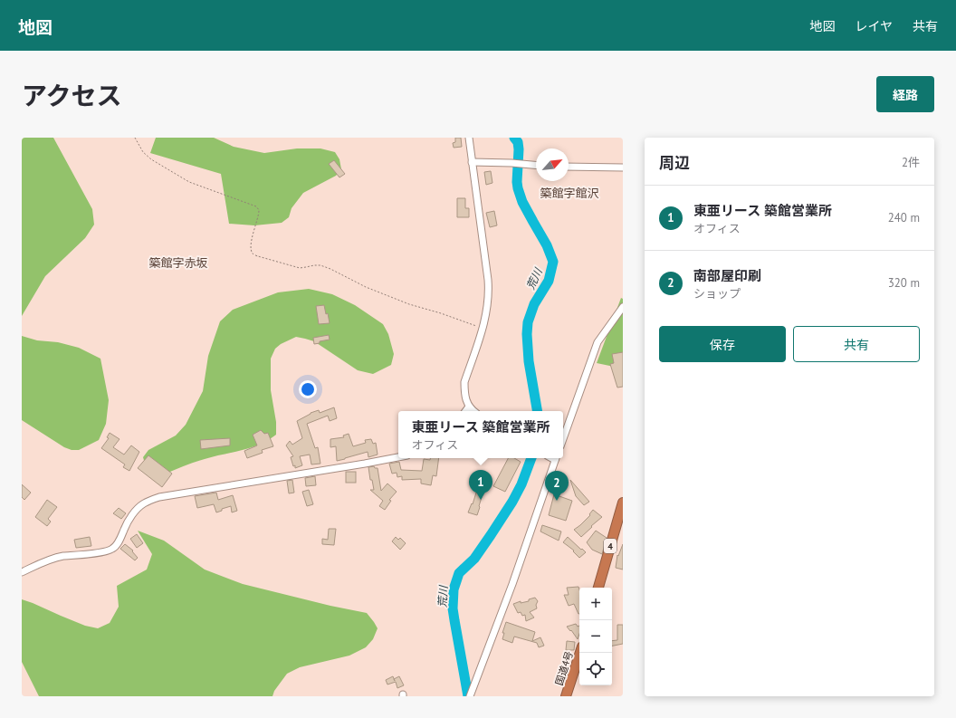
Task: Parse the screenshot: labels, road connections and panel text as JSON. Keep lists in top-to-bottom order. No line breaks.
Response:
{"streets":{"highway":["4","国道4号"]},"districts":["築館字館沢","築館字赤坂"],"water":["荒川"],"north":"top right","page":{"header":"地図","nav":["地図","レイヤ","共有"],"title":"アクセス","buttons":["経路",["保存","共有"]],"heading":["周辺","2件"],"list":[{"mark":"1","name":"東亜リース 築館営業所","note":"オフィス","value":"240 m"},{"mark":"2","name":"南部屋印刷","note":"ショップ","value":"320 m"}],"popup":["東亜リース 築館営業所","オフィス"],"pins":["1","2"],"map_buttons":["+","−"]}}
